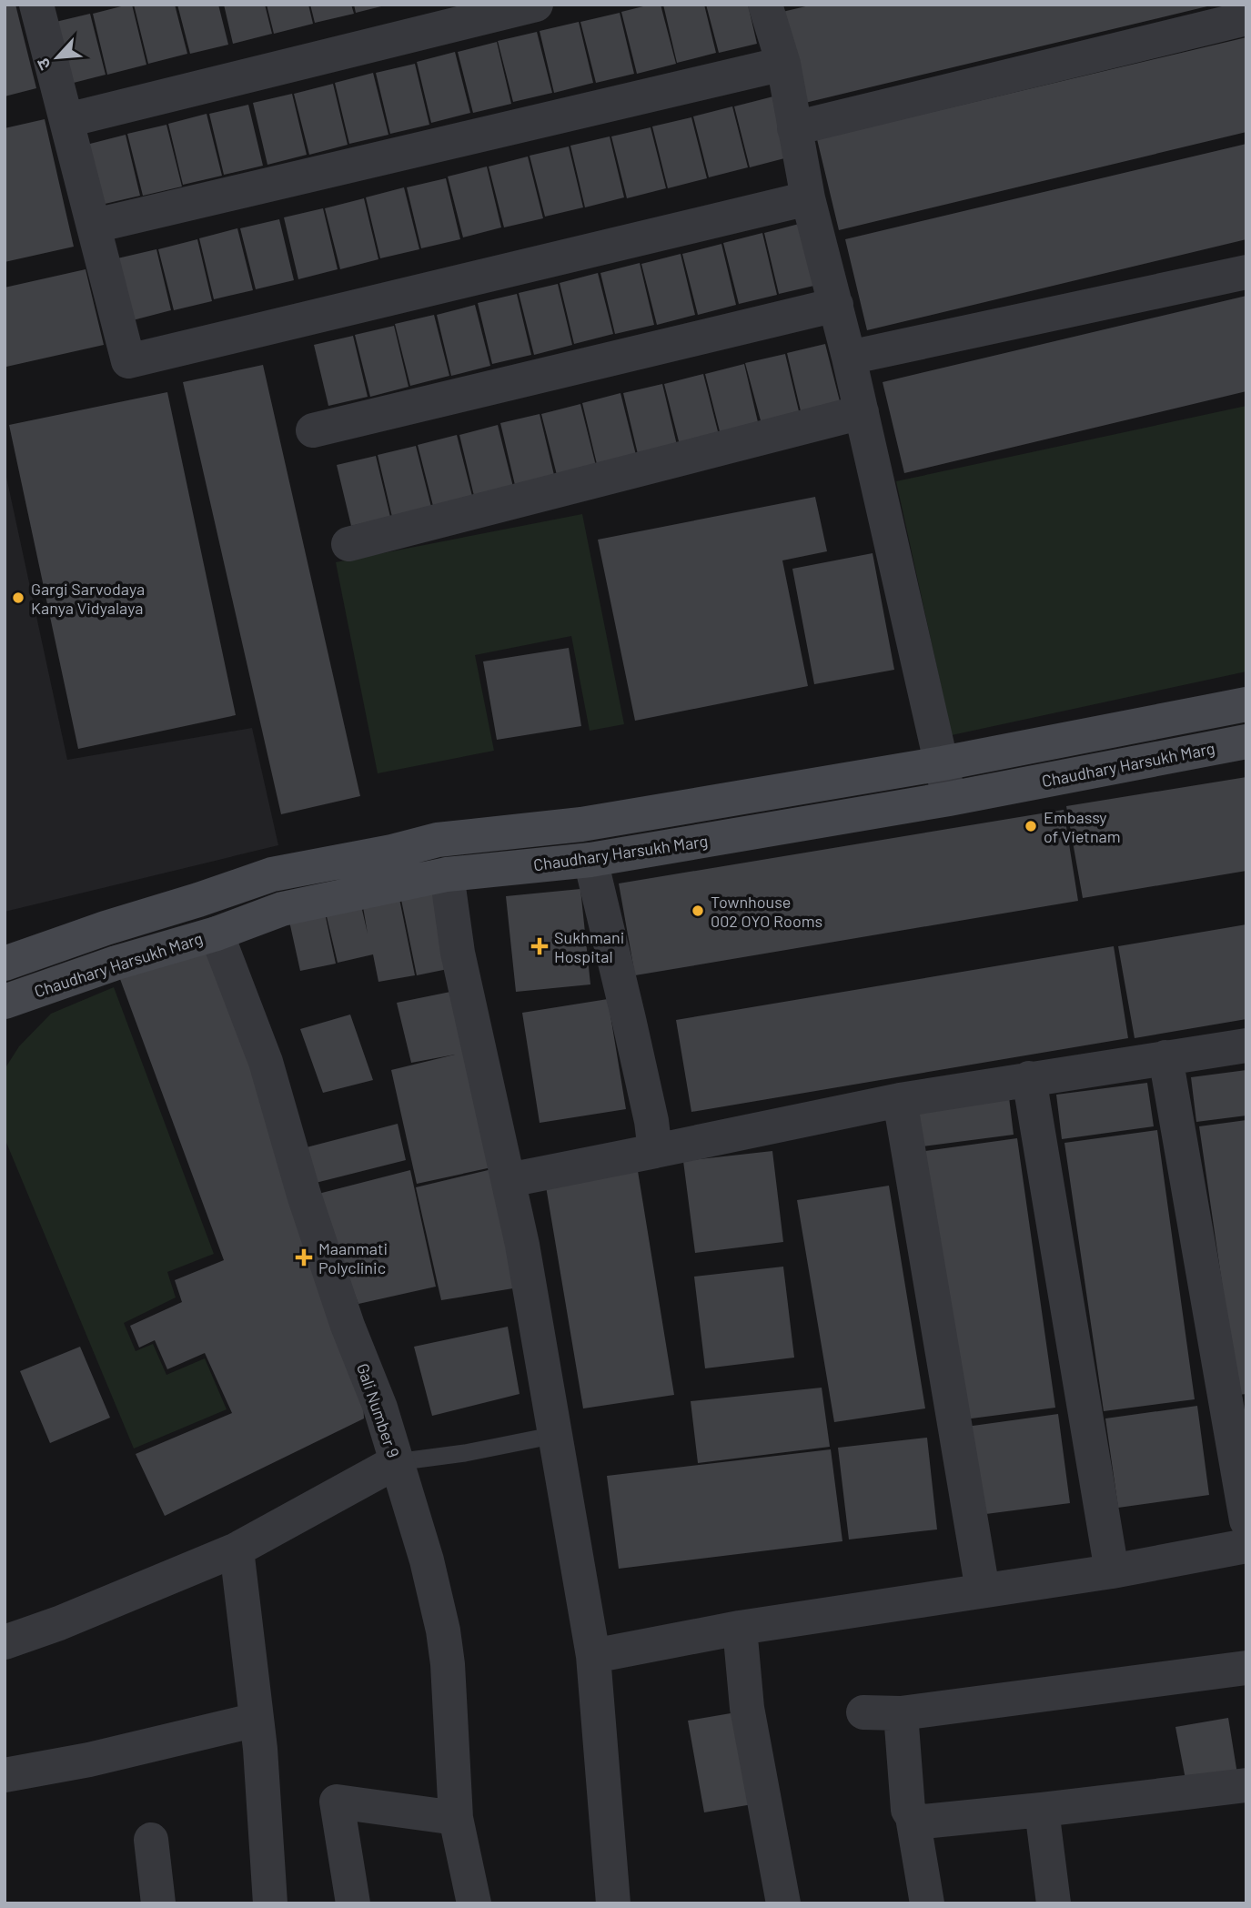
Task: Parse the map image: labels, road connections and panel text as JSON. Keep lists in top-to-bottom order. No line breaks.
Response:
{"streets":{"street":["Chaudhary Harsukh Marg","Gali Number 9"]},"crossings":[["Chaudhary Harsukh Marg","Gali Number 9"]],"places":{"other":["Gargi Sarvodaya Kanya Vidyalaya","Embassy of Vietnam","Townhouse 002 OYO Rooms"],"health":["Sukhmani Hospital","Maanmati Polyclinic"]},"north":"bottom left"}
